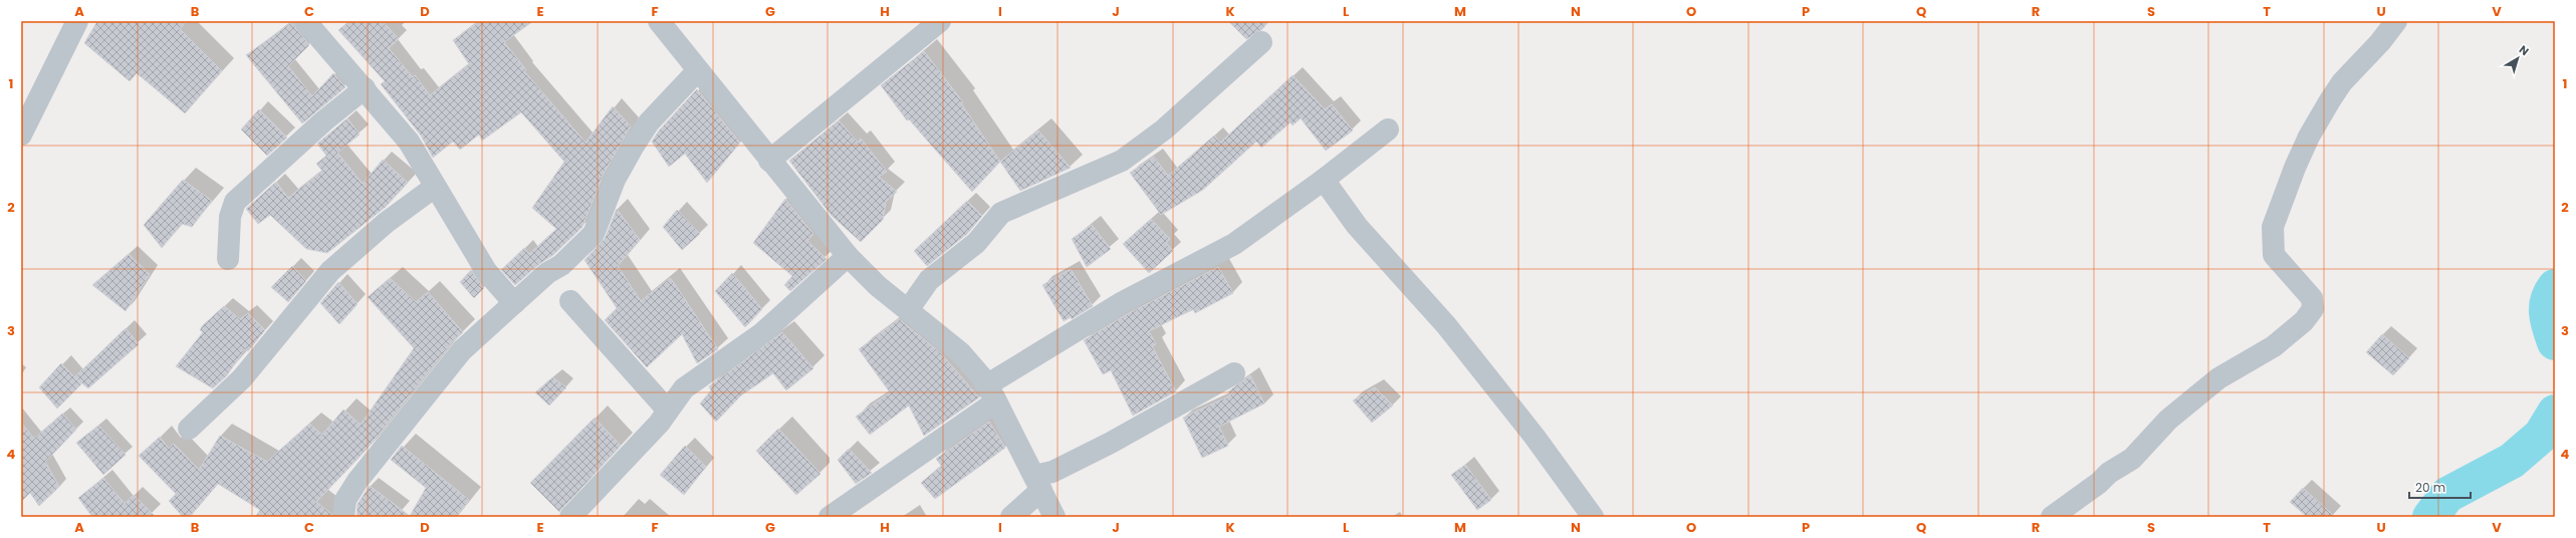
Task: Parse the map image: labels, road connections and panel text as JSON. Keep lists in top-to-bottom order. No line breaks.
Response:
{"scale_bar":"20 m","north":"top right","grid":{"columns":["A","B","C","D","E","F","G","H","I","J","K","L","M","N","O","P","Q","R","S","T","U","V"],"rows":["1","2","3","4"]}}
